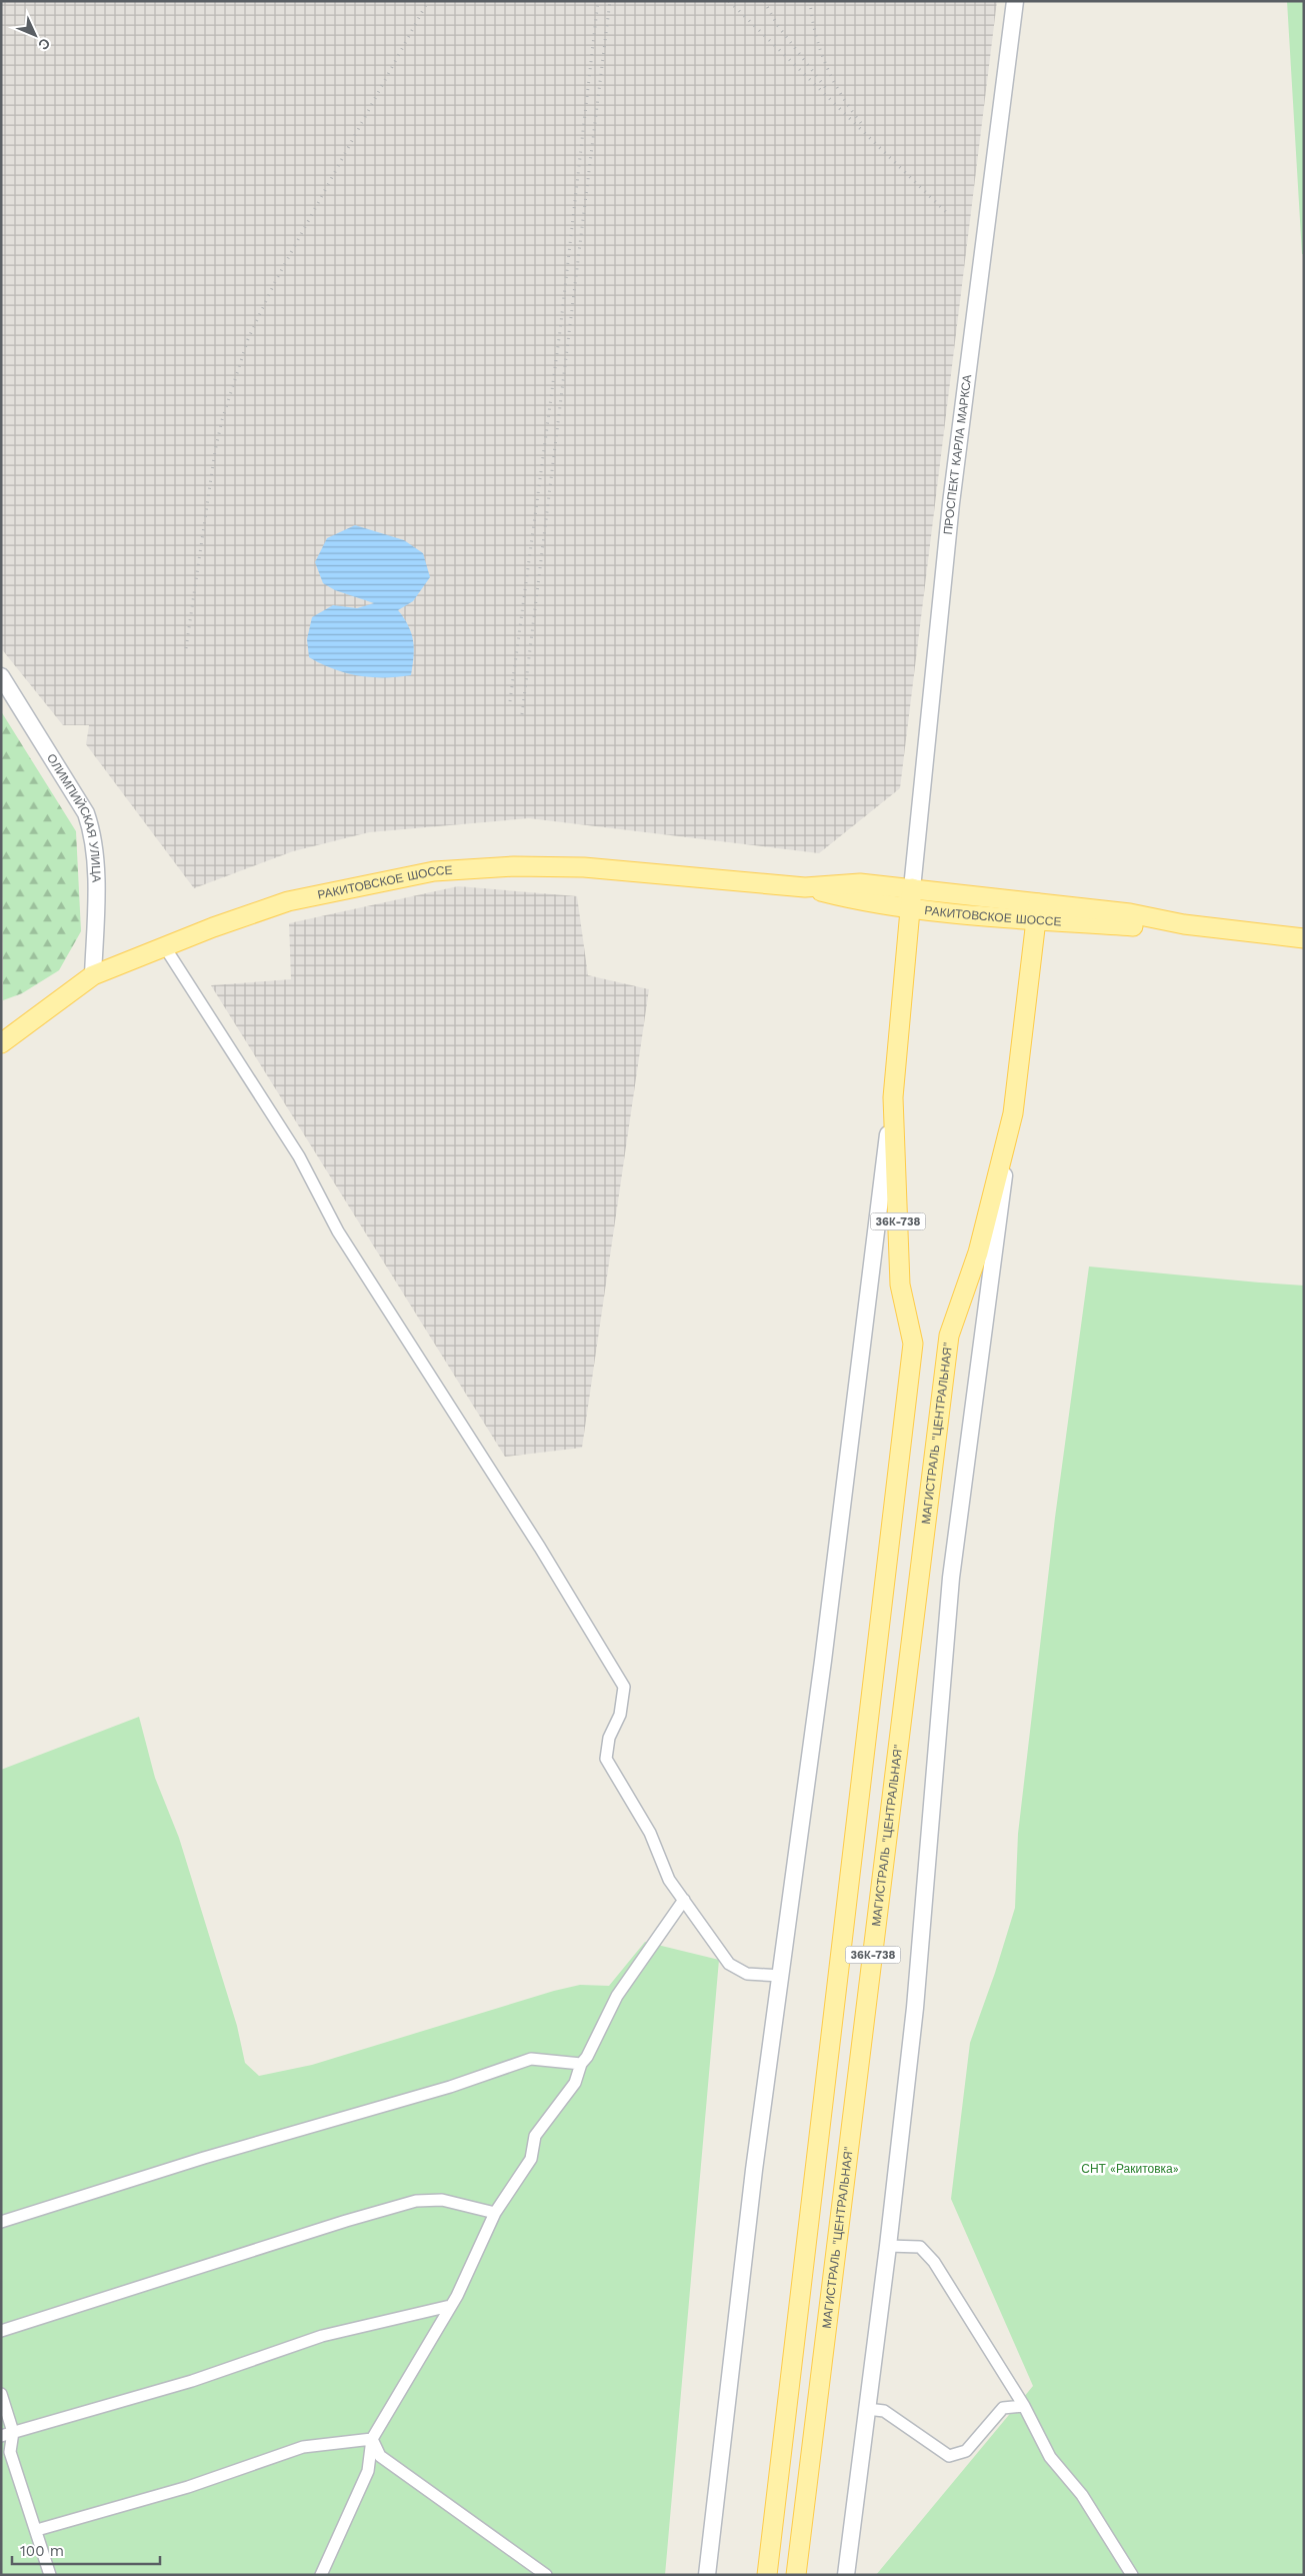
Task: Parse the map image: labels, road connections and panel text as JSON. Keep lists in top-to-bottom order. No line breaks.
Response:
{"streets":{"main road":["ПРОСПЕКТ КАРЛА МАРКСА","ОЛИМПИЙСКАЯ УЛИЦА","РАКИТОВСКОЕ ШОССЕ","36К-738","МАГИСТРАЛЬ \"ЦЕНТРАЛЬНАЯ\""]},"crossings":[["ПРОСПЕКТ КАРЛА МАРКСА","РАКИТОВСКОЕ ШОССЕ"],["ПРОСПЕКТ КАРЛА МАРКСА","36К-738"],["ОЛИМПИЙСКАЯ УЛИЦА","РАКИТОВСКОЕ ШОССЕ"],["РАКИТОВСКОЕ ШОССЕ","36К-738"],["36К-738","МАГИСТРАЛЬ \"ЦЕНТРАЛЬНАЯ\""]],"parks":["СНТ «Ракитовка»"],"scale_bar":"100 m","north":"bottom right"}
